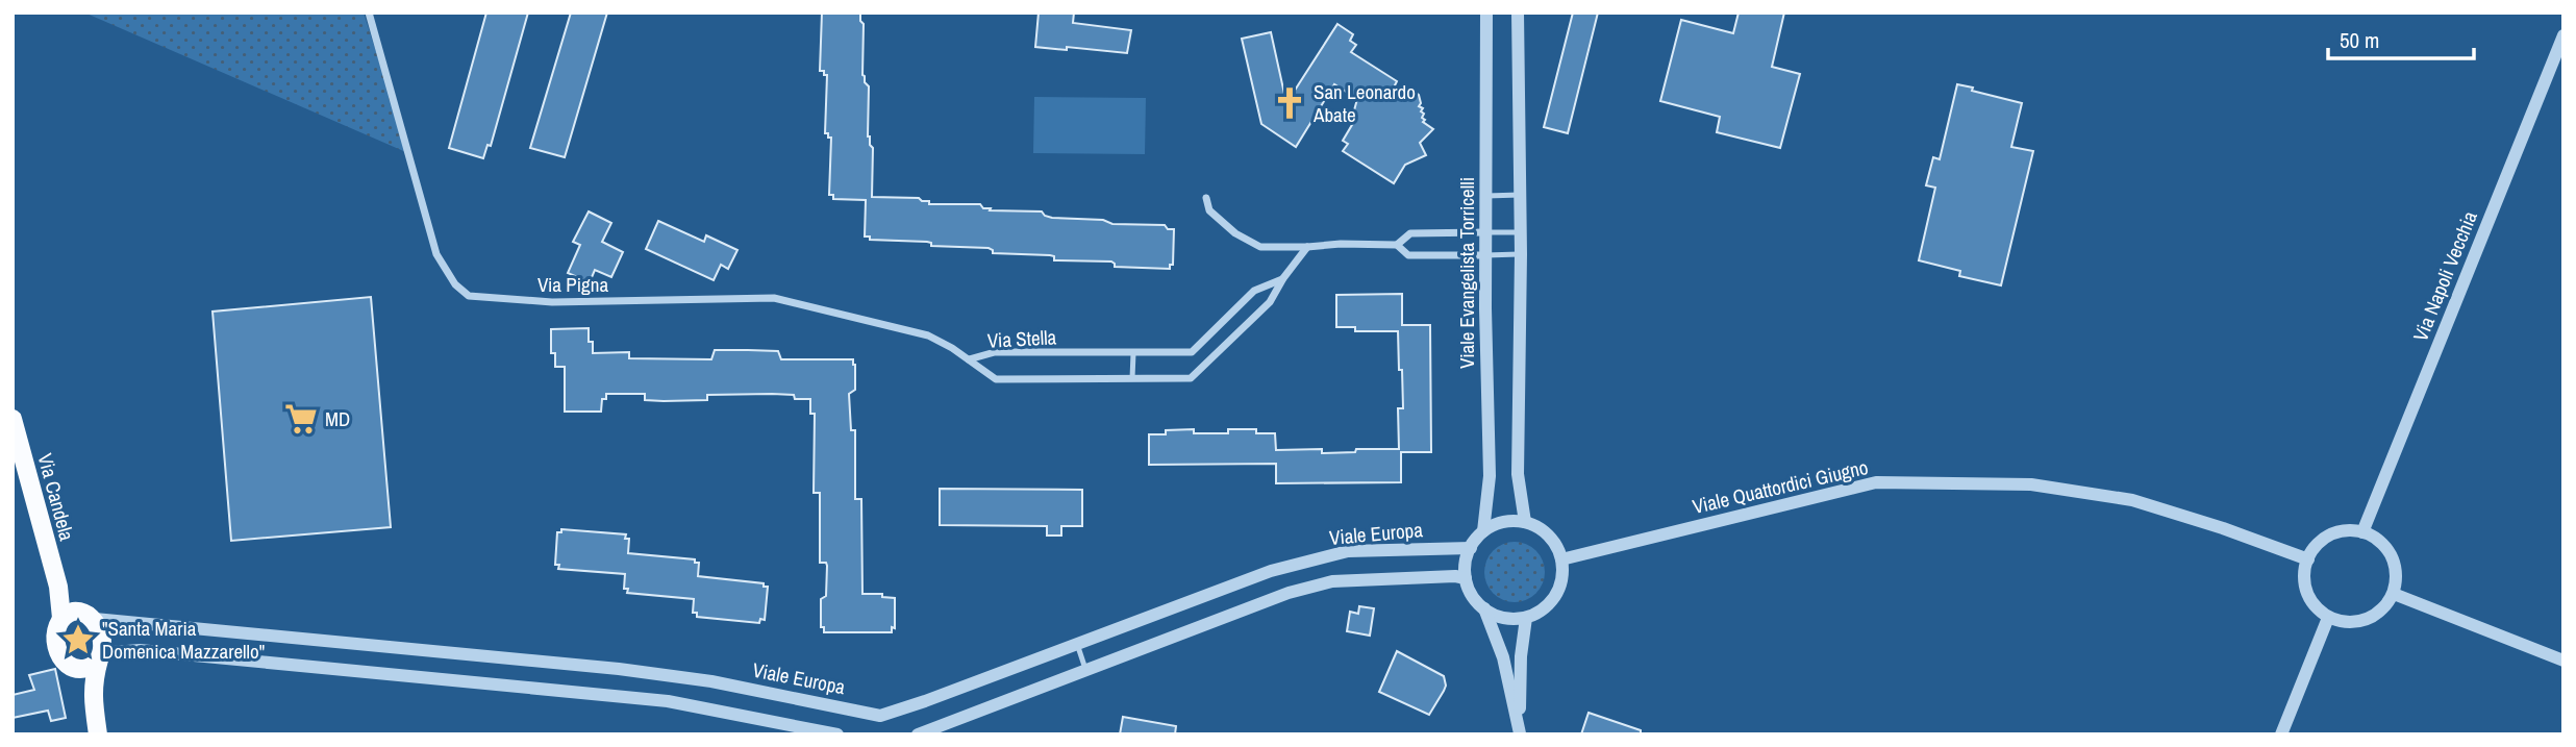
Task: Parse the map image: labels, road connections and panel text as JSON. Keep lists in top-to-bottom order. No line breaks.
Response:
{"streets":{"main road":["Via Candela"],"street":["Viale Evangelista Torricelli","Via Napoli Vecchia","Via Pigna","Via Stella","Viale Quattordici Giugno","Viale Europa"]},"crossings":[["Viale Evangelista Torricelli","Viale Quattordici Giugno"],["Viale Evangelista Torricelli","Viale Europa"],["Via Napoli Vecchia","Viale Quattordici Giugno"],["Via Pigna","Via Stella"],["Viale Quattordici Giugno","Viale Europa"],["Via Candela","Viale Europa"]],"places":{"church":["San Leonardo Abate"],"supermarket":["MD"],"place":["\"Santa Maria Domenica Mazzarello\""]},"scale_bar":"50 m"}
